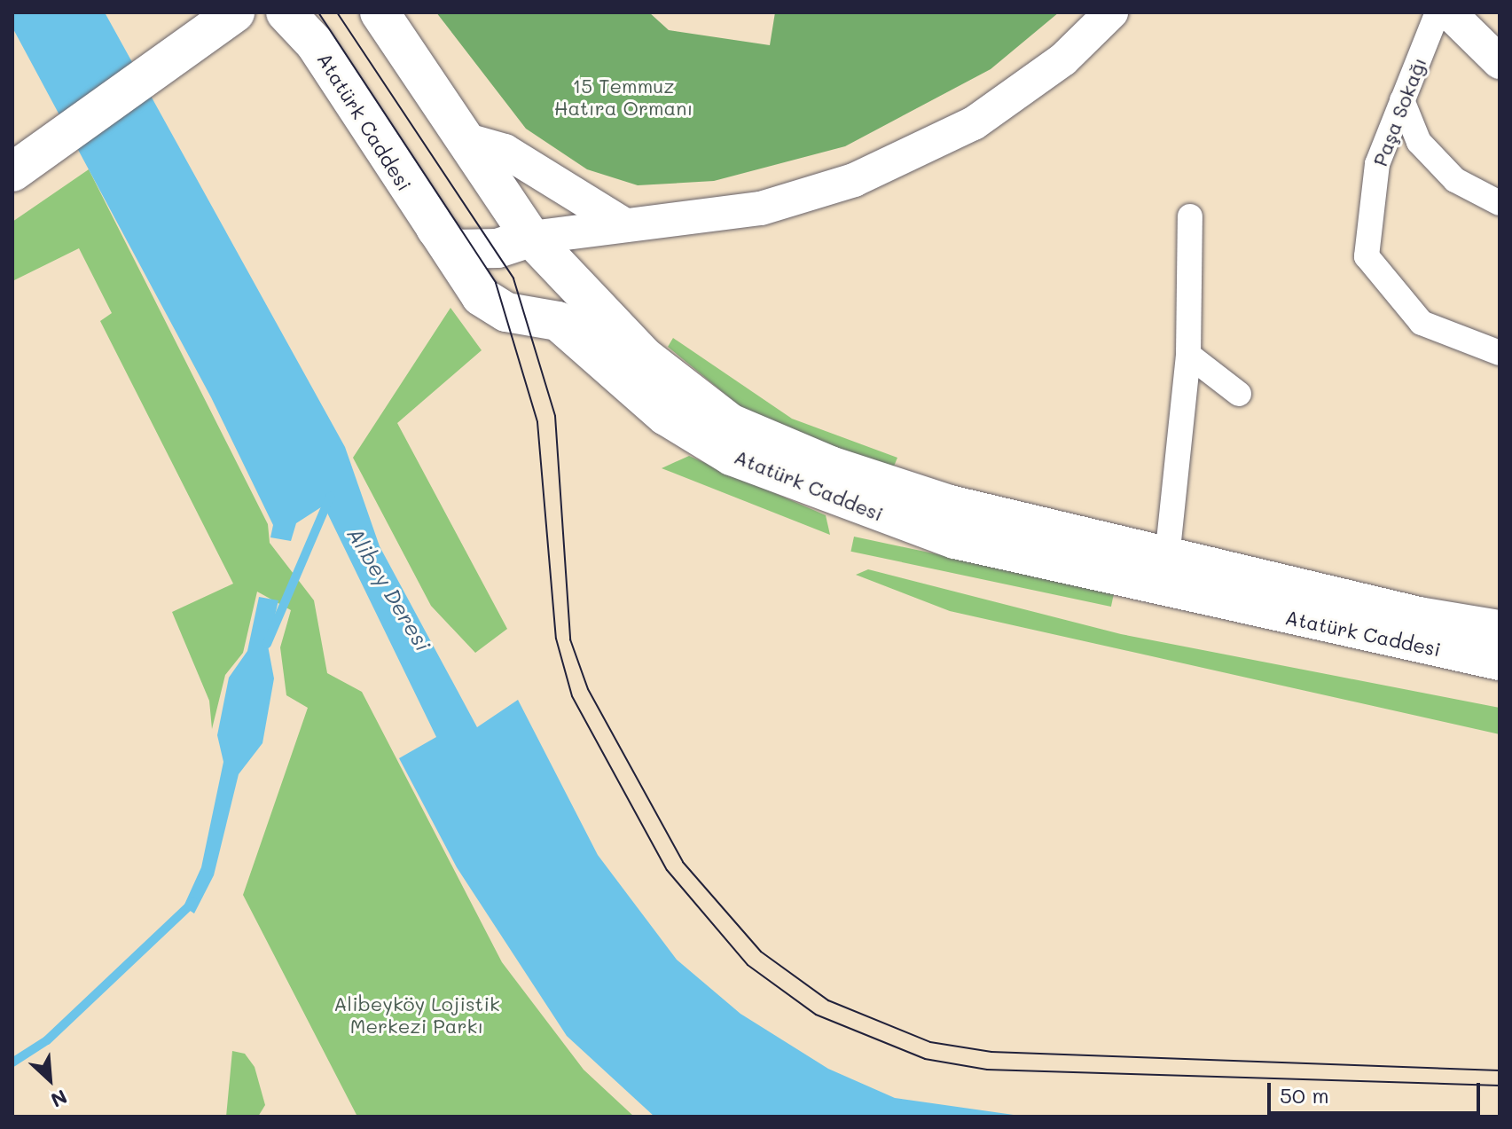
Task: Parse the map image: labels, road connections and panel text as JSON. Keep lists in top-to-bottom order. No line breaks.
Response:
{"streets":{"main road":["Atatürk Caddesi"],"street":["Paşa Sokağı"]},"water":["Alibey Deresi"],"parks":["15 Temmuz Hatıra Ormanı","Alibeyköy Lojistik Merkezi Parkı"],"scale_bar":"50 m","north":"bottom right"}
